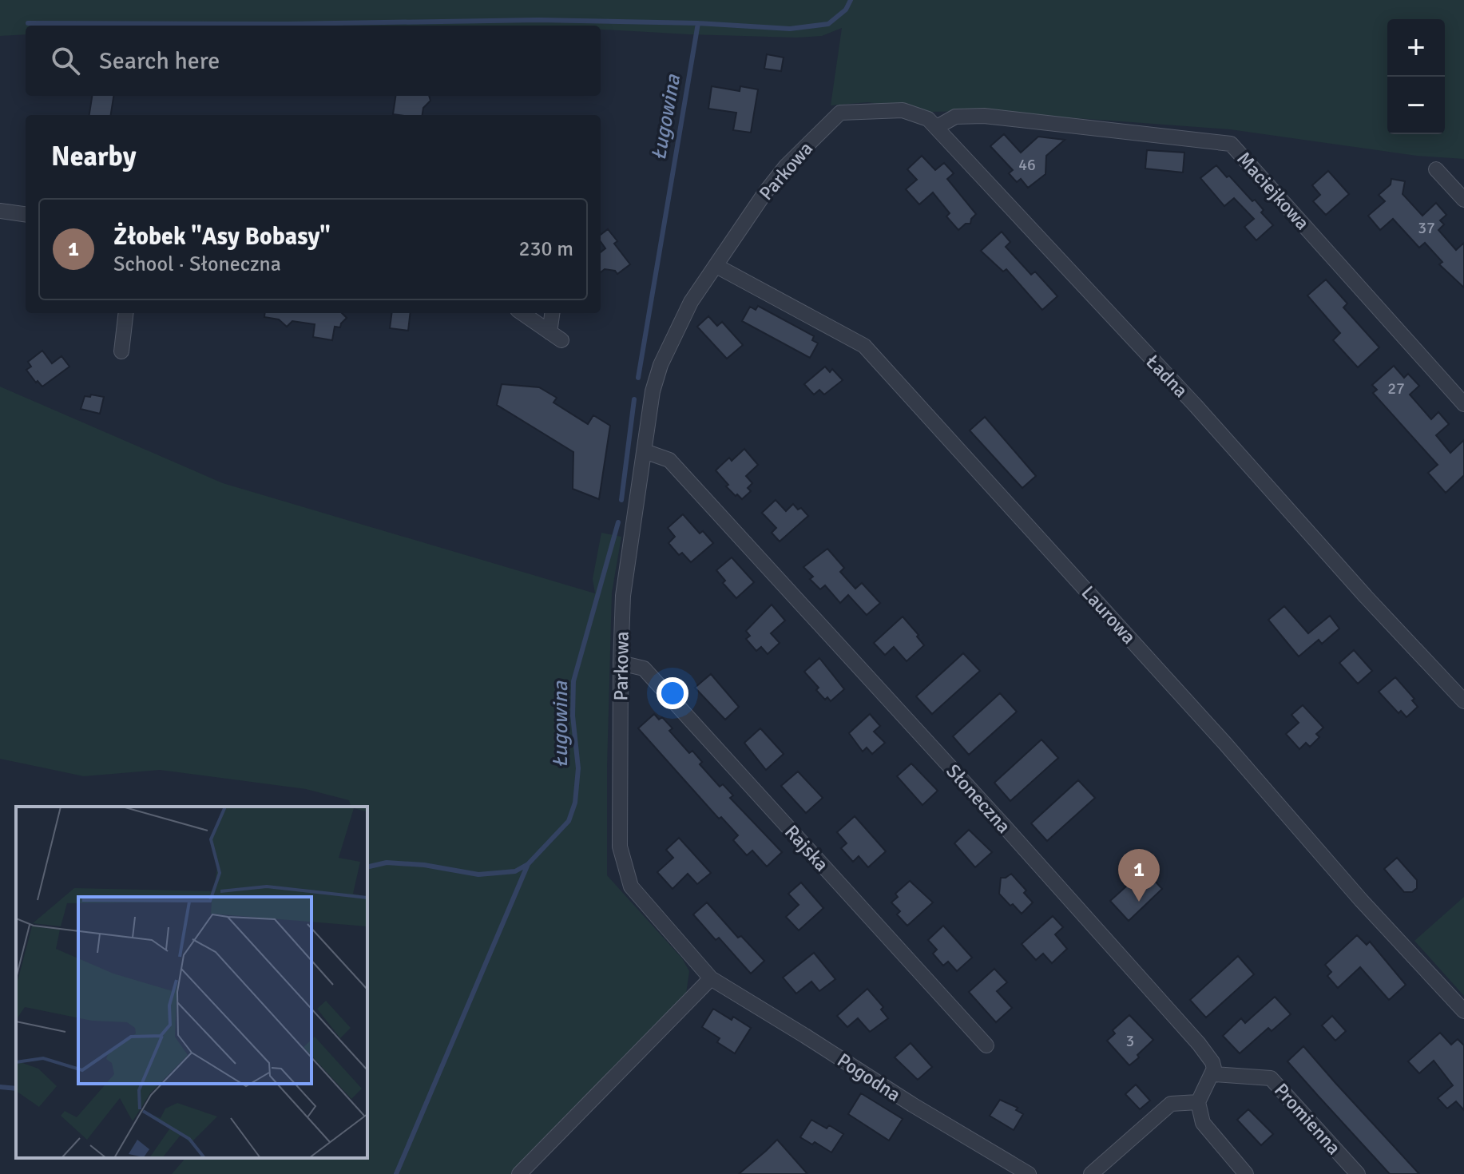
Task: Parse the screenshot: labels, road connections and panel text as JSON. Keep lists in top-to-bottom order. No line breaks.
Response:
{"streets":{"street":["Parkowa","Maciejkowa","Ładna","Laurowa","Słoneczna","Rajska","Pogodna","Promienna"]},"crossings":[["Parkowa","Ładna"],["Parkowa","Laurowa"],["Parkowa","Słoneczna"],["Parkowa","Rajska"],["Parkowa","Pogodna"],["Maciejkowa","Ładna"],["Słoneczna","Promienna"]],"water":["Ługowina"],"house_numbers":["46","37","27","3"],"page":{"map_buttons":["+","−"],"search":"Search here","heading":"Nearby","list":[{"mark":"1","name":"Żłobek \"Asy Bobasy\"","note":"School · Słoneczna","value":"230 m"}],"pins":"1"}}
